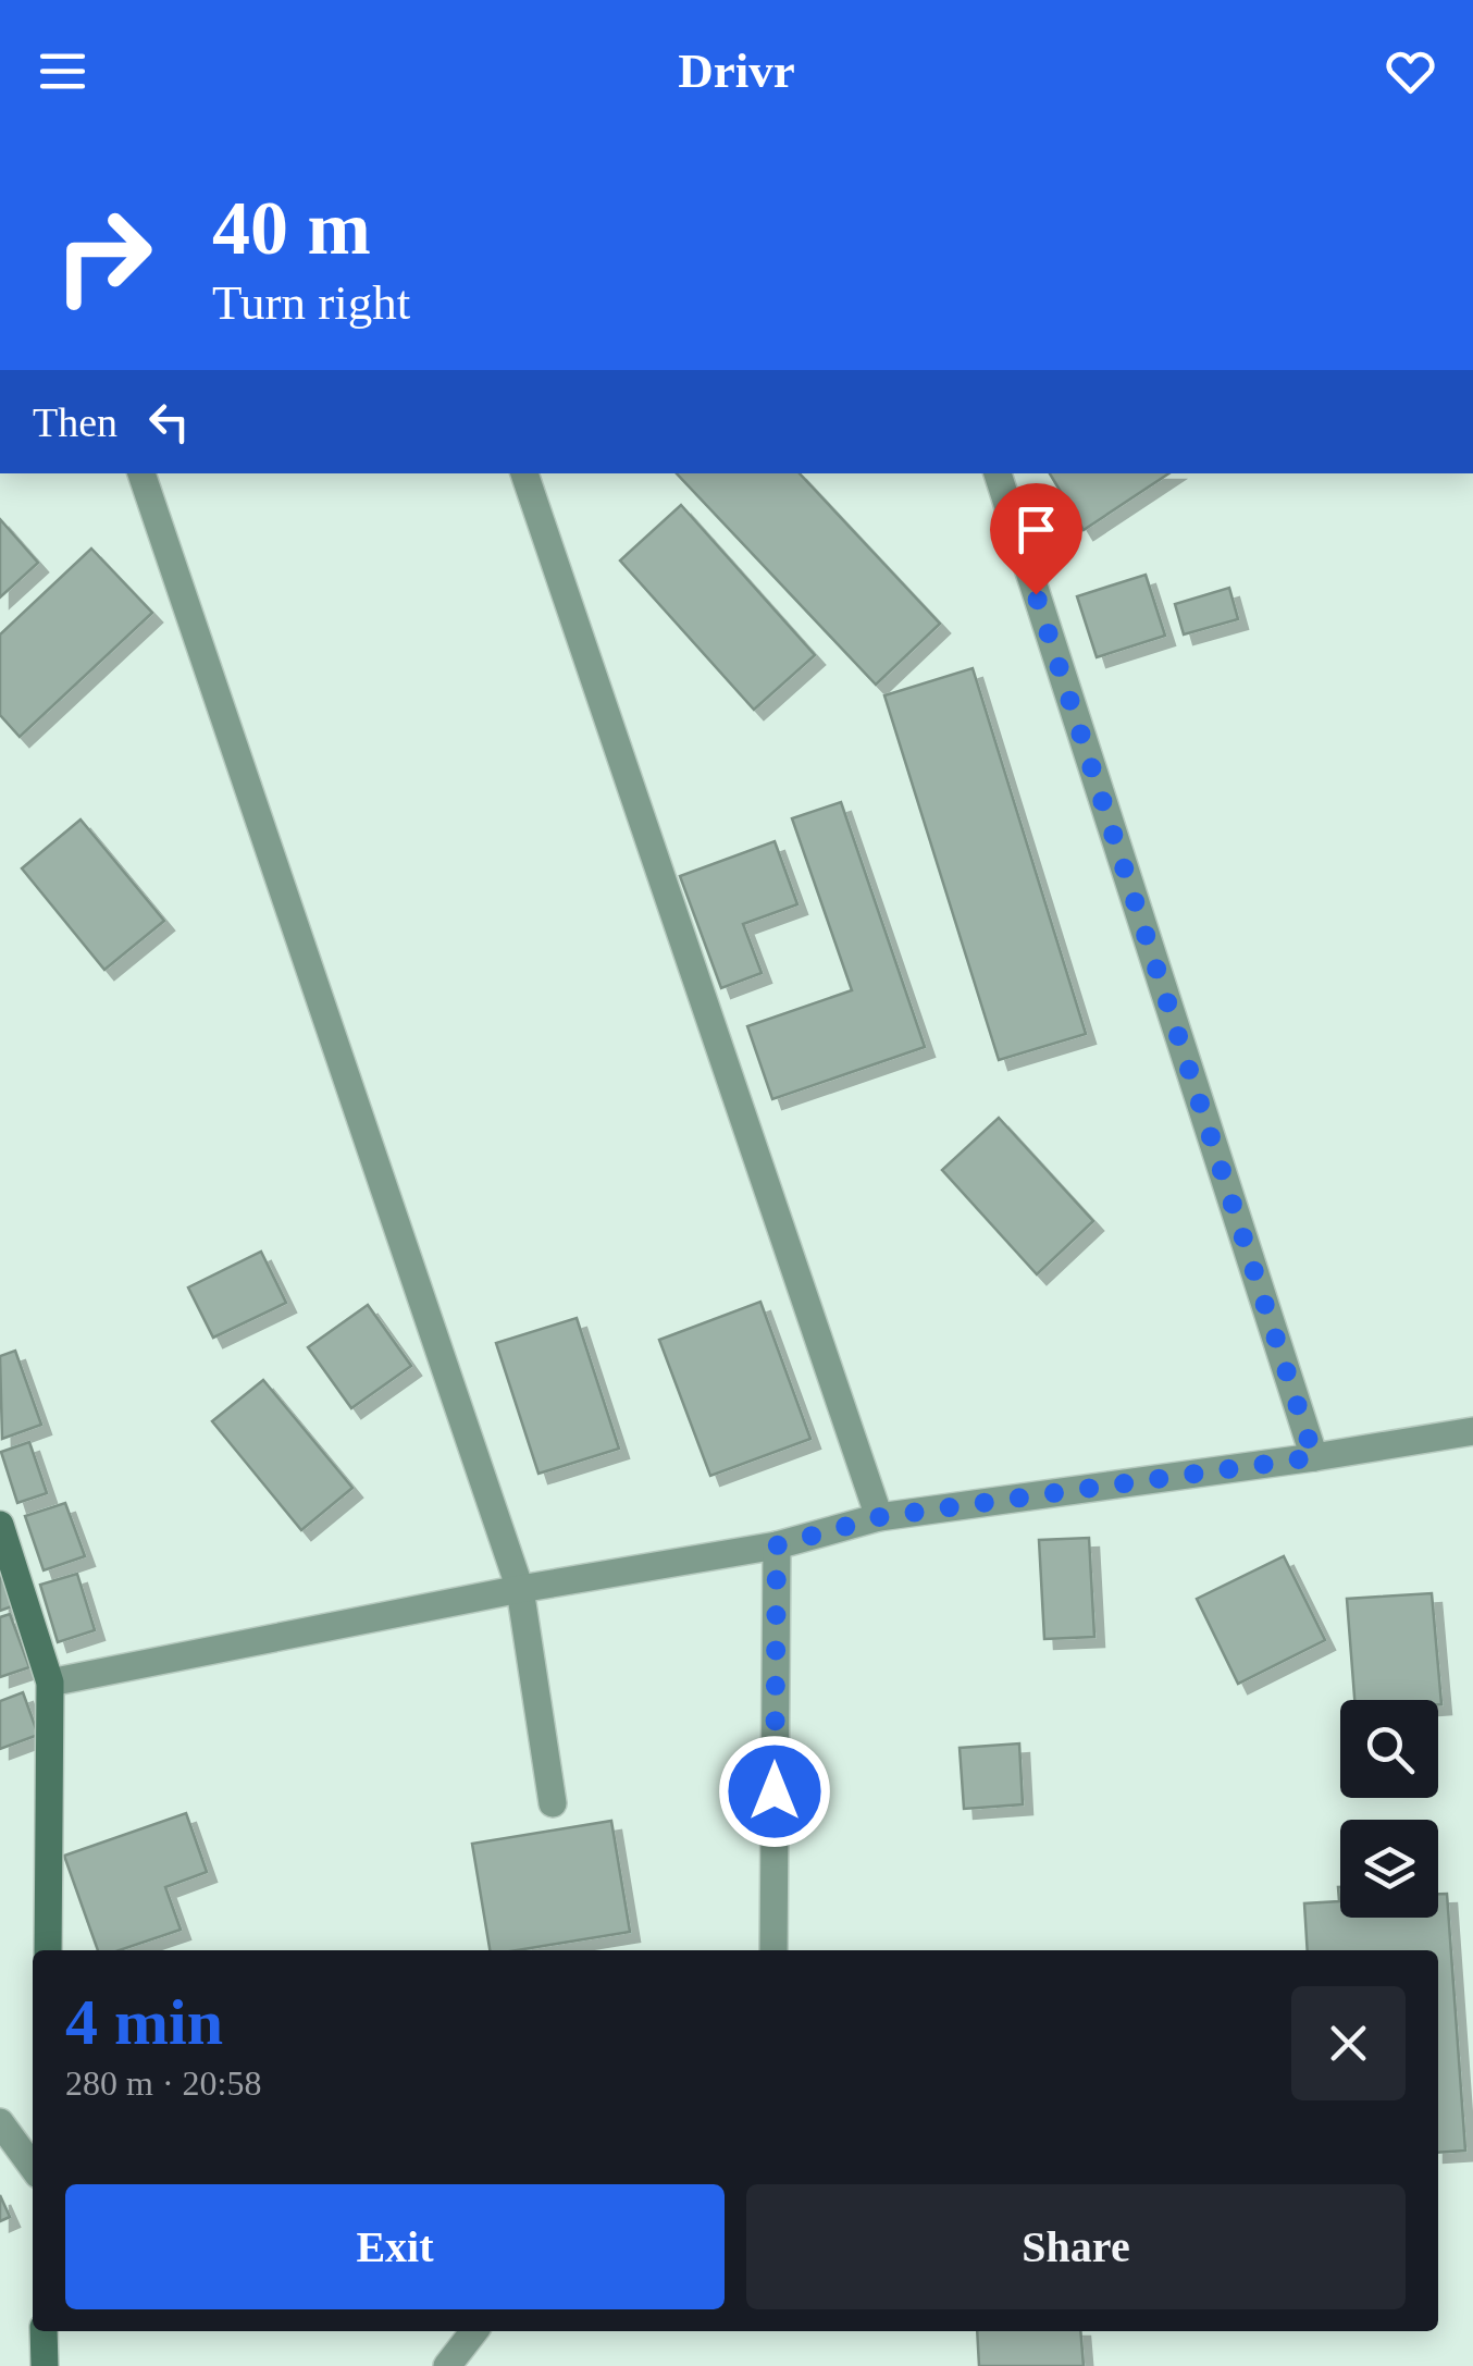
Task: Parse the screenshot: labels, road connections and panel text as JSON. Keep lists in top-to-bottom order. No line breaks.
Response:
{"page":{"header":"Drivr","turn":["40 m","Turn right"],"then":"Then","heading":["4 min","280 m · 20:58"],"buttons":["Exit","Share"]}}
